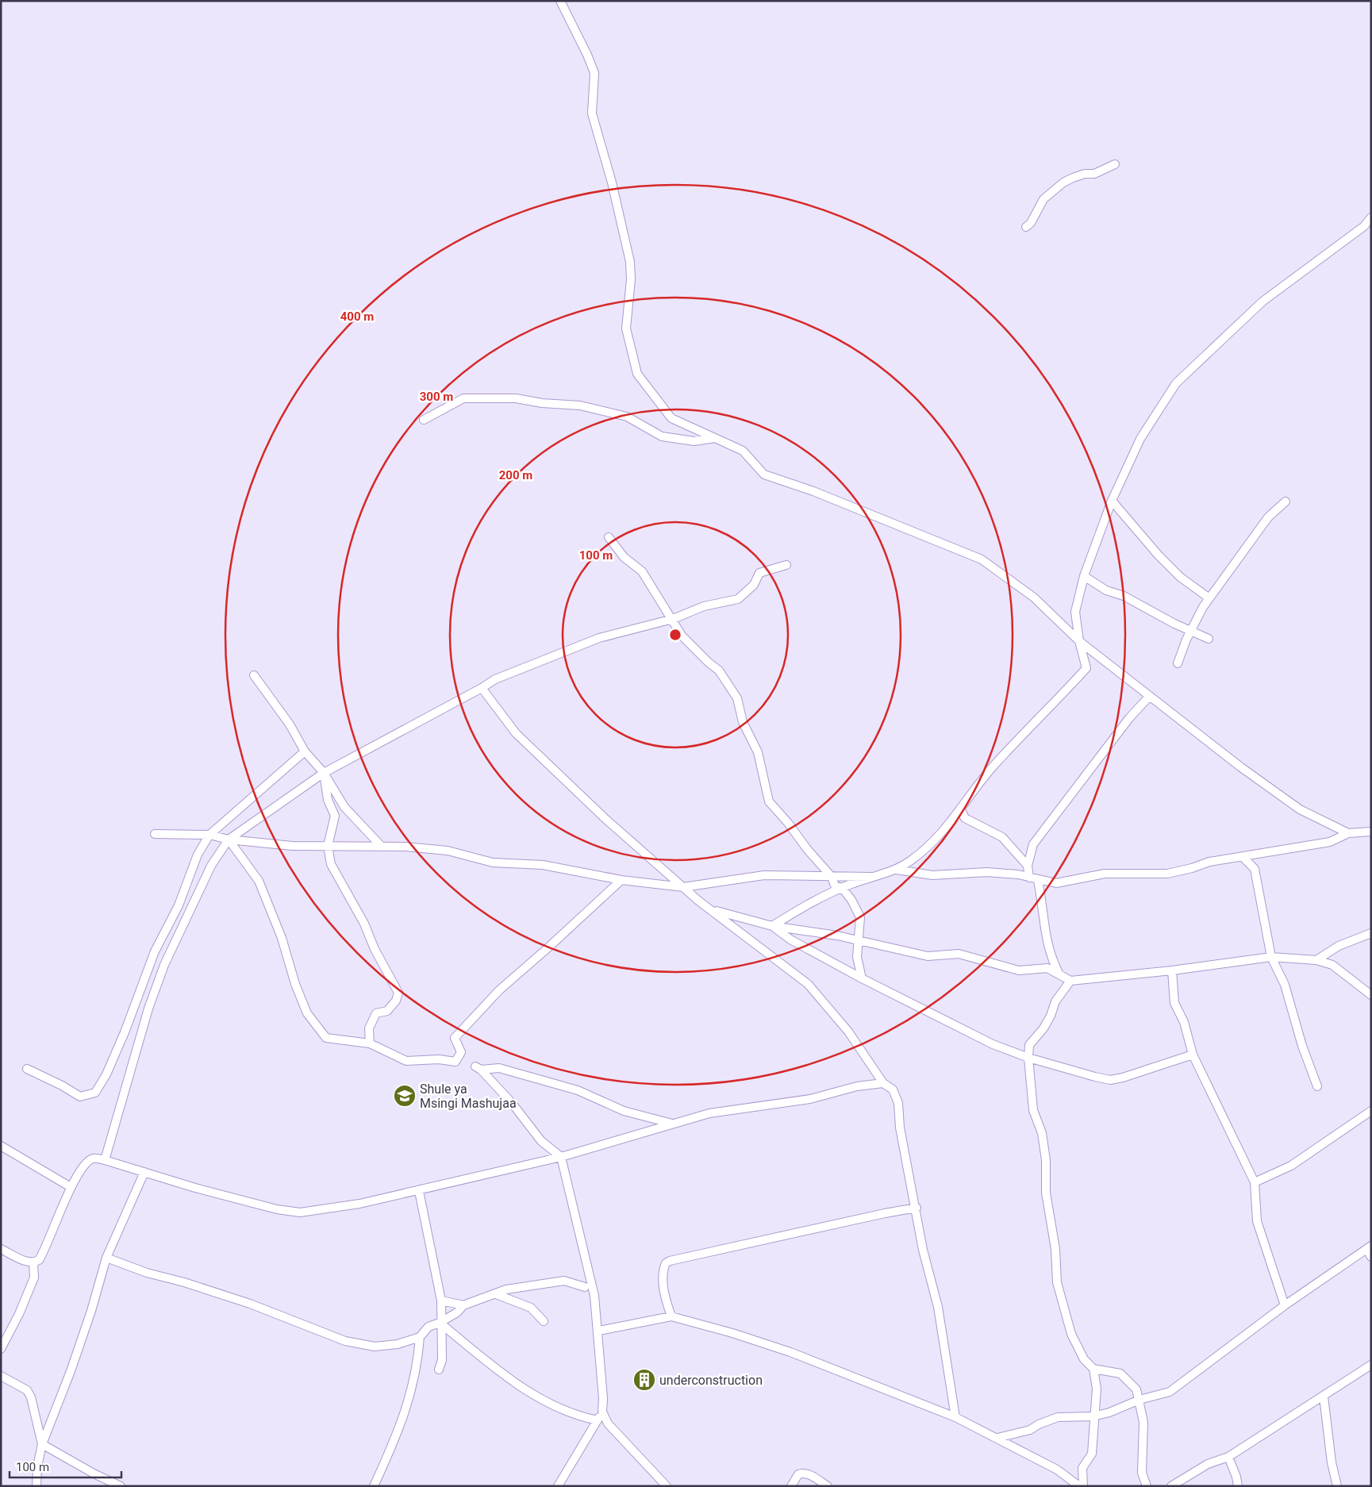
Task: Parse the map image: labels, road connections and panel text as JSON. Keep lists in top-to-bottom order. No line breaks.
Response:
{"places":{"school or university":["Shule ya Msingi Mashujaa"],"building":["underconstruction"]},"scale_bar":"100 m","rings":["400 m","300 m","200 m","100 m"]}
